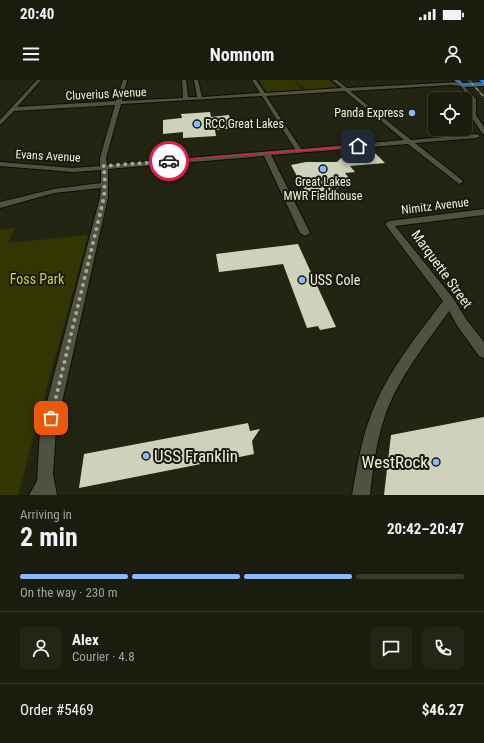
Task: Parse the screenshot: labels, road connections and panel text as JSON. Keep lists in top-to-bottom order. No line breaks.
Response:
{"streets":{"street":["Cluverius Avenue","Evans Avenue","Nimitz Avenue","Marquette Street"]},"crossings":[["Nimitz Avenue","Marquette Street"]],"parks":["Foss Park"],"places":["Panda Express","RCC Great Lakes","Great Lakes MWR Fieldhouse","USS Cole","USS Franklin","WestRock"],"page":{"status":"20:40","header":"Nomnom","heading":["2 min","Arriving in","20:42–20:47"],"panel":["Alex","Courier · 4.8","Order #5469","$46.27"],"bar":"On the way · 230 m"}}
